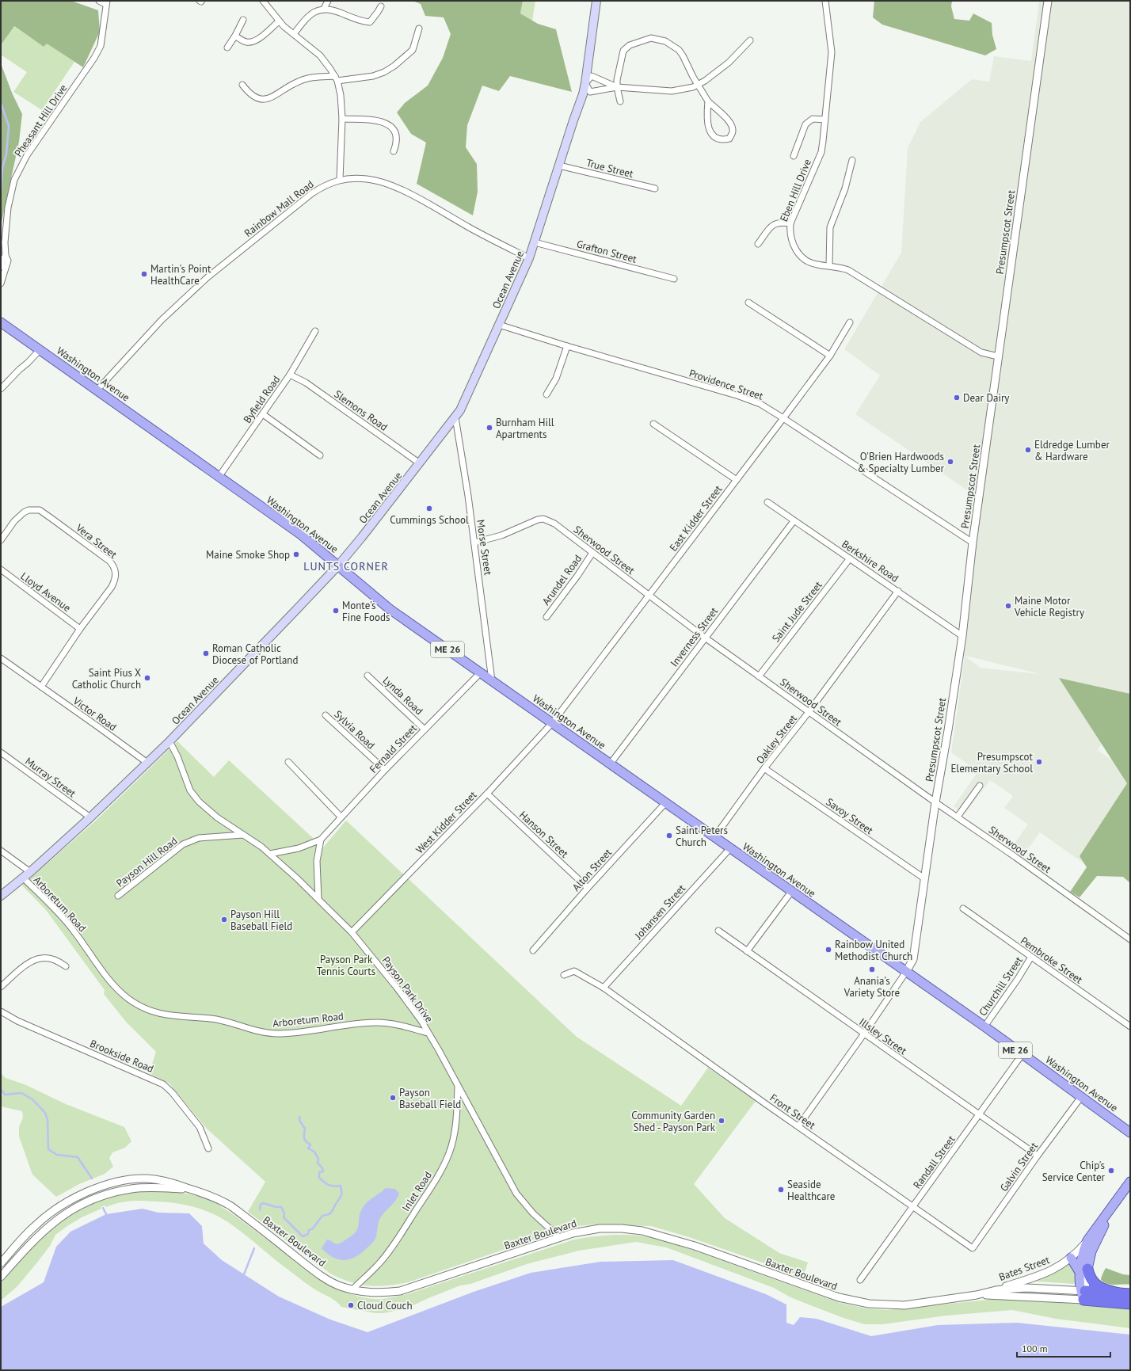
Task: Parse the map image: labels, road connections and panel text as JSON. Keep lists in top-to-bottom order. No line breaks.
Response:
{"streets":{"main road":["Ocean Avenue","Washington Avenue","ME 26","Bates Street"],"street":["Pheasant Hill Drive","True Street","Eben Hill Drive","Rainbow Mall Road","Presumpscot Street","Grafton Street","Providence Street","Byfield Road","Slemons Road","East Kidder Street","Vera Street","Morse Street","Sherwood Street","Berkshire Road","Arundel Road","Lloyd Avenue","Saint Jude Street","Inverness Street","Lynda Road","Victor Road","Sylvia Road","Oakley Street","Fernald Street","Murray Street","Savoy Street","West Kidder Street","Hanson Street","Payson Hill Road","Alton Street","Arboretum Road","Johansen Street","Pembroke Street","Churchill Street","Payson Park Drive","Illsley Street","Brookside Road","Front Street","Randall Street","Galvin Street","Inlet Road","Baxter Boulevard"]},"crossings":[["True Street","Ocean Avenue"],["Eben Hill Drive","Presumpscot Street"],["Rainbow Mall Road","Ocean Avenue"],["Rainbow Mall Road","Washington Avenue"],["Presumpscot Street","Washington Avenue"],["Presumpscot Street","Providence Street"],["Presumpscot Street","Sherwood Street"],["Presumpscot Street","Berkshire Road"],["Presumpscot Street","Savoy Street"],["Grafton Street","Ocean Avenue"],["Ocean Avenue","Washington Avenue"],["Ocean Avenue","Providence Street"],["Ocean Avenue","Slemons Road"],["Ocean Avenue","Morse Street"],["Ocean Avenue","Victor Road"],["Ocean Avenue","Murray Street"],["Ocean Avenue","Arboretum Road"],["Ocean Avenue","Payson Park Drive"],["Washington Avenue","Byfield Road"],["Washington Avenue","East Kidder Street"],["Washington Avenue","Morse Street"],["Washington Avenue","Inverness Street"],["Washington Avenue","Oakley Street"],["Washington Avenue","Fernald Street"],["Washington Avenue","West Kidder Street"],["Washington Avenue","Alton Street"],["Washington Avenue","Johansen Street"],["Washington Avenue","Churchill Street"],["Washington Avenue","Randall Street"],["Washington Avenue","Galvin Street"],["Providence Street","East Kidder Street"],["Byfield Road","Slemons Road"],["East Kidder Street","Sherwood Street"],["East Kidder Street","West Kidder Street"],["Vera Street","Lloyd Avenue"],["Vera Street","Victor Road"],["Morse Street","Sherwood Street"],["Sherwood Street","Arundel Road"],["Sherwood Street","Saint Jude Street"],["Sherwood Street","Inverness Street"],["Sherwood Street","Oakley Street"],["Berkshire Road","Saint Jude Street"],["Berkshire Road","Inverness Street"],["Berkshire Road","Oakley Street"],["Lynda Road","Fernald Street"],["Sylvia Road","Fernald Street"],["Oakley Street","Savoy Street"],["Fernald Street","Payson Park Drive"],["West Kidder Street","Hanson Street"],["West Kidder Street","Payson Park Drive"],["Hanson Street","Alton Street"],["Payson Hill Road","Payson Park Drive"],["Arboretum Road","Payson Park Drive"],["Johansen Street","Front Street"],["Pembroke Street","Churchill Street"],["Payson Park Drive","Inlet Road"],["Payson Park Drive","Baxter Boulevard"],["Illsley Street","Randall Street"],["Illsley Street","Galvin Street"],["Front Street","Randall Street"],["Front Street","Galvin Street"],["Inlet Road","Baxter Boulevard"],["Baxter Boulevard","Bates Street"]],"districts":["LUNTS CORNER"],"parks":["Payson Park Tennis Courts"],"places":["Martin's Point HealthCare","Dear Dairy","Burnham Hill Apartments","Eldredge Lumber & Hardware","O'Brien Hardwoods & Specialty Lumber","Cummings School","Maine Smoke Shop","Maine Motor Vehicle Registry","Monte's Fine Foods","Roman Catholic Diocese of Portland","Saint Pius X Catholic Church","Presumpscot Elementary School","Saint Peters Church","Payson Hill Baseball Field","Rainbow United Methodist Church","Anania's Variety Store","Payson Baseball Field","Community Garden Shed - Payson Park","Chip's Service Center","Seaside Healthcare","Cloud Couch"],"scale_bar":"100 m"}
